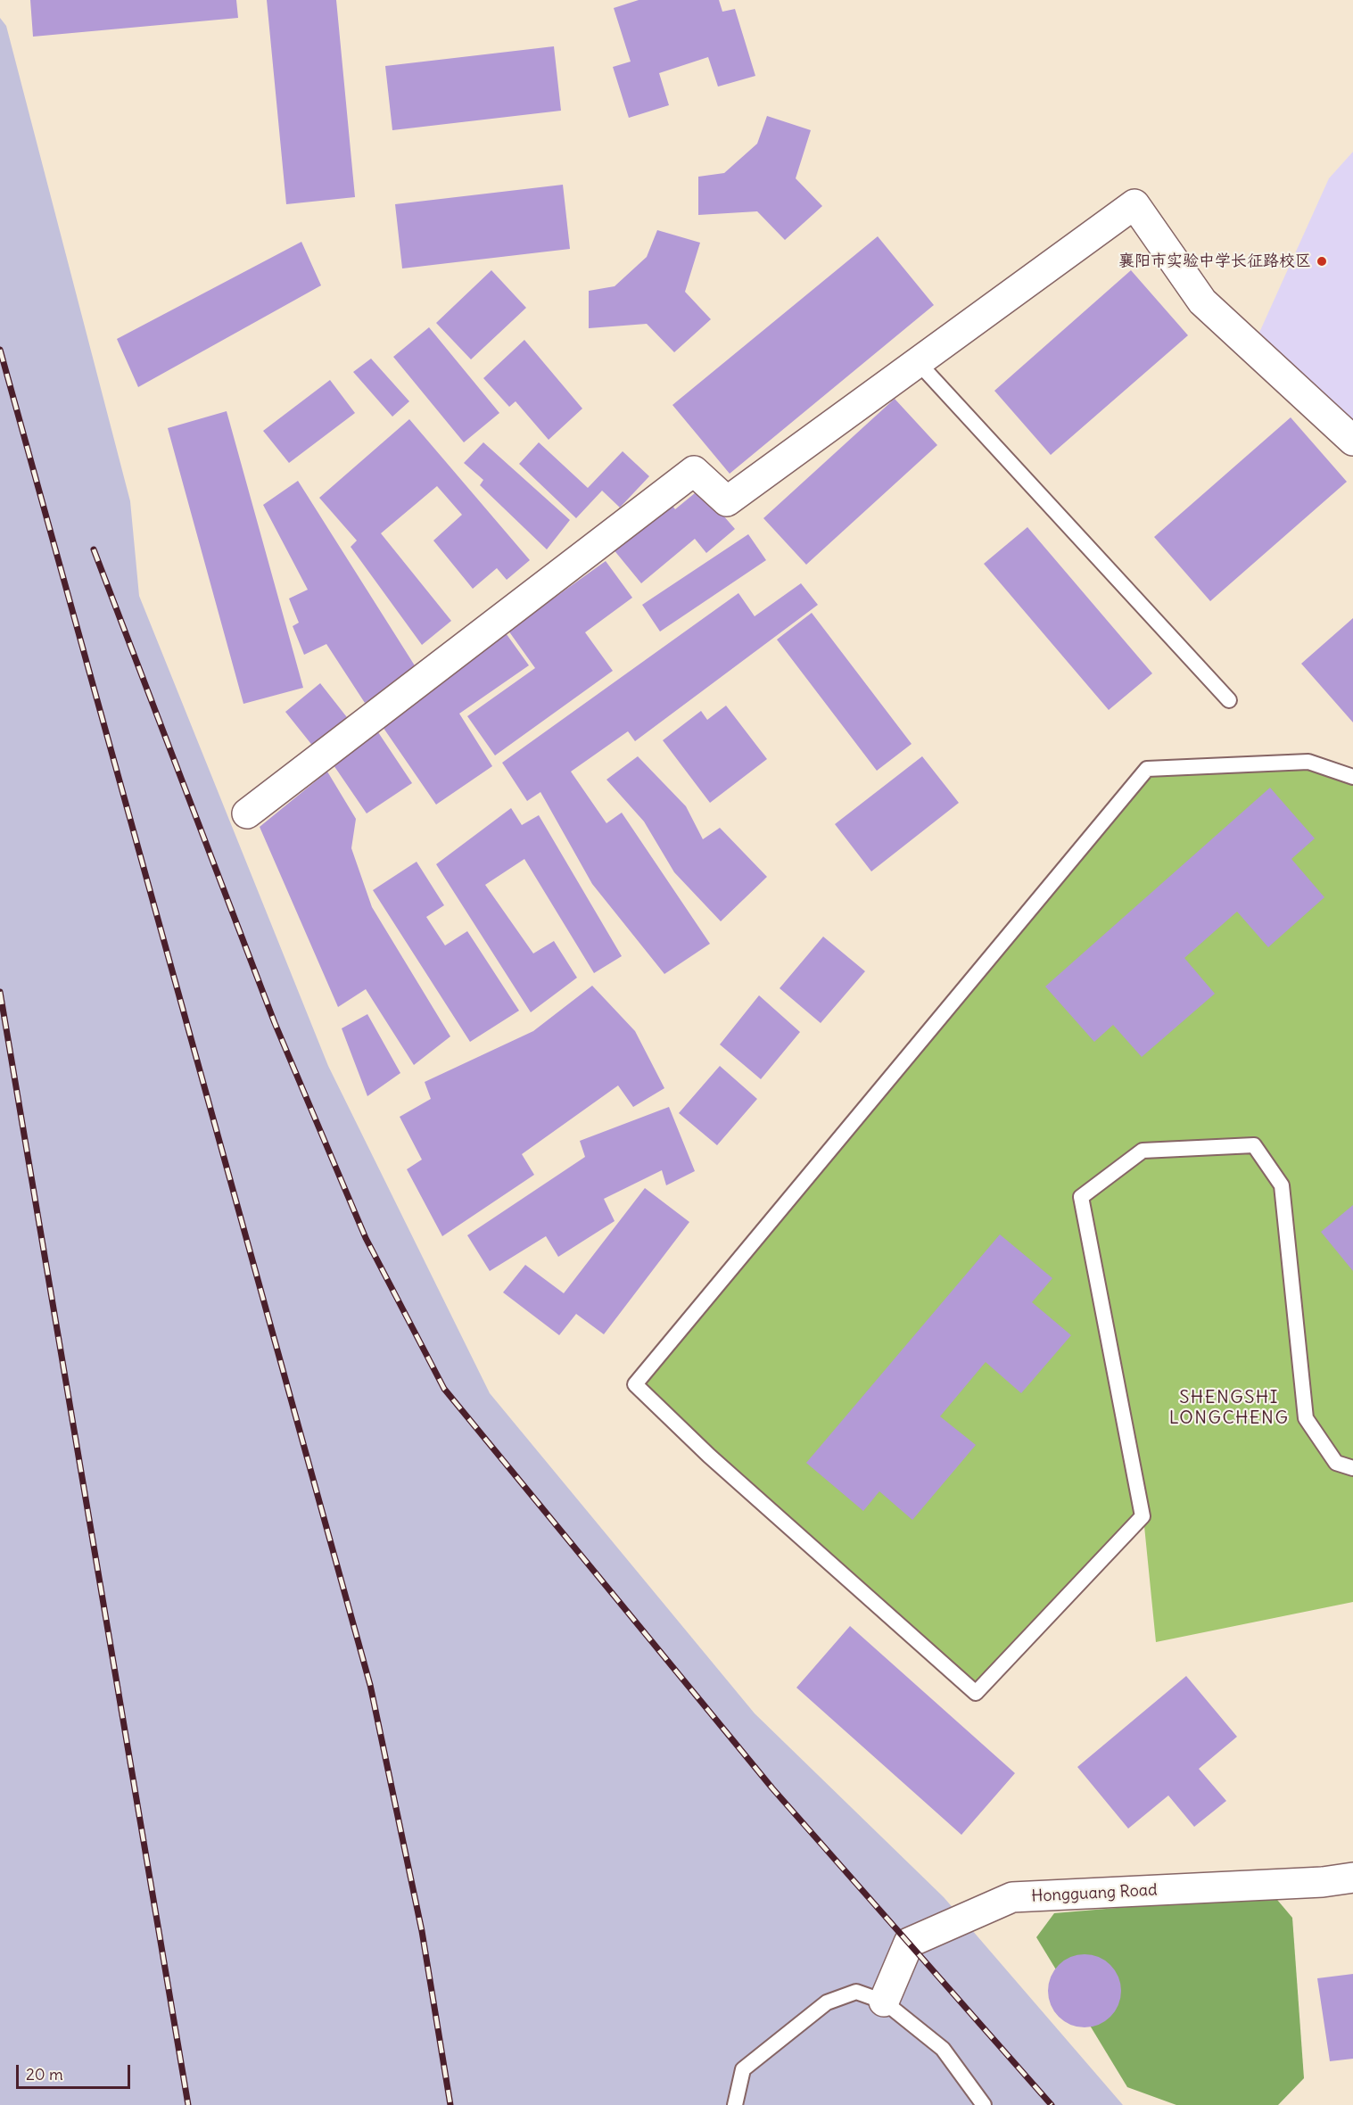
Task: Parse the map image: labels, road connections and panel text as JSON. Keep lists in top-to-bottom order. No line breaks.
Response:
{"streets":{"street":["Hongguang Road"]},"districts":["SHENGSHI LONGCHENG"],"places":["襄阳市实验中学长征路校区"],"scale_bar":"20 m"}
